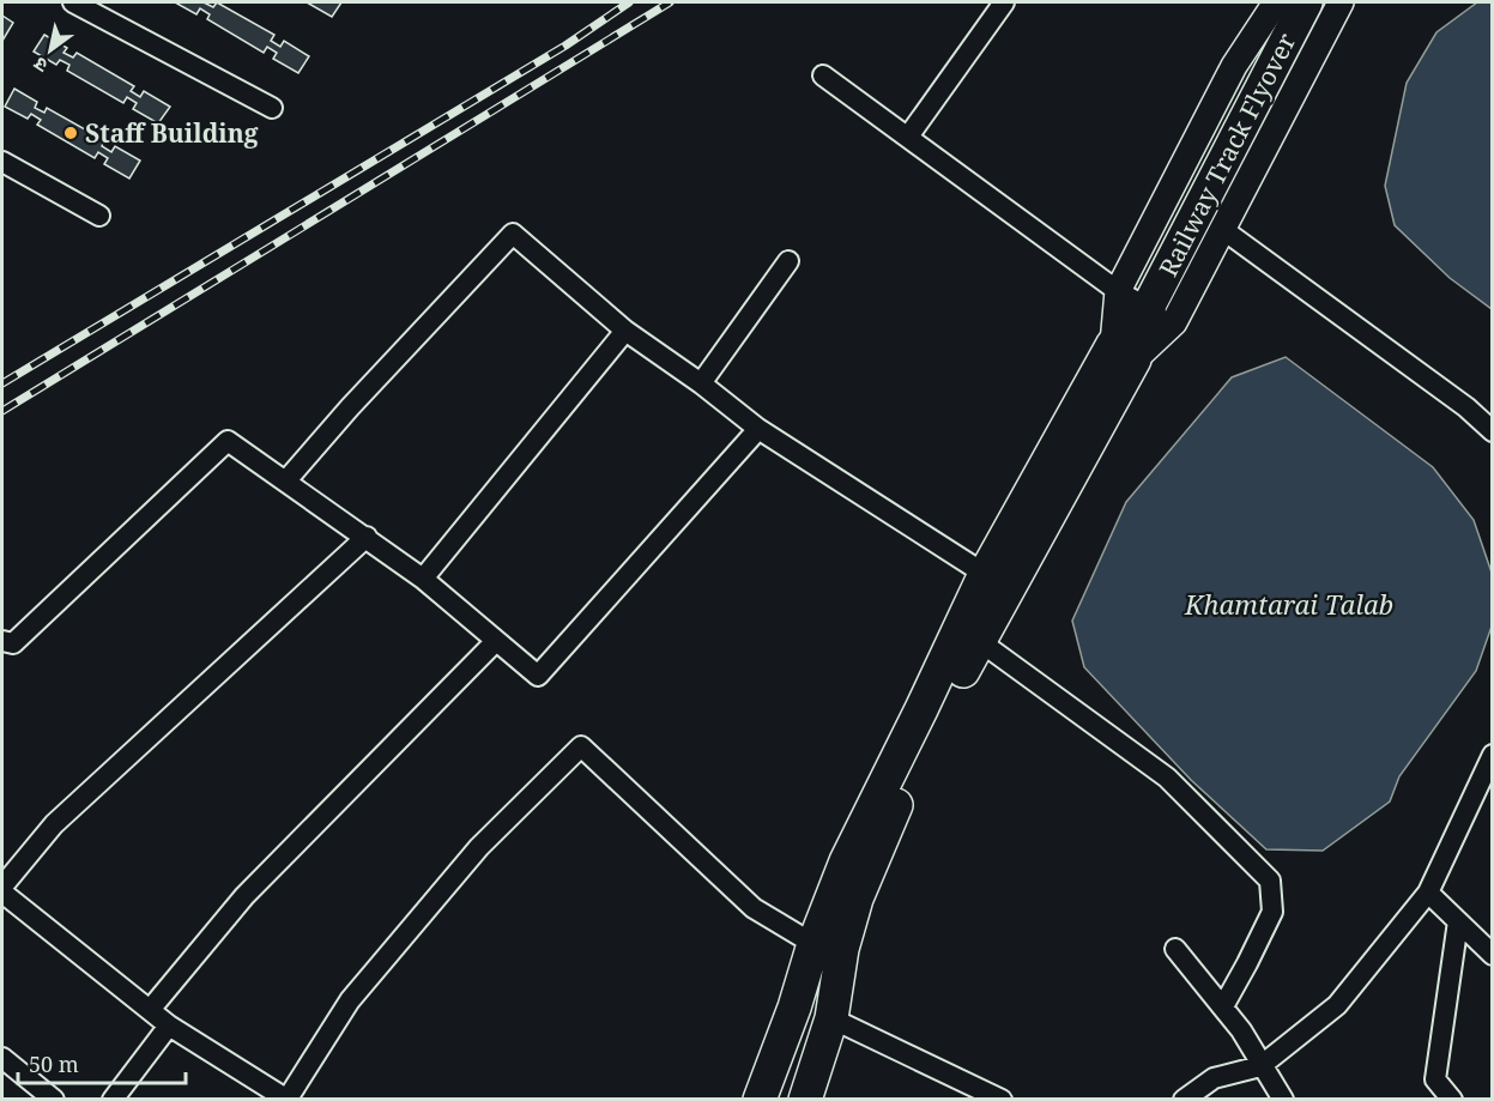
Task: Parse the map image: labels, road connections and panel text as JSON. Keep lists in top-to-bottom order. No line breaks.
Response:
{"streets":{"main road":["Railway Track Flyover"]},"water":["Khamtarai Talab"],"places":["Staff Building"],"scale_bar":"50 m","north":"bottom left"}
